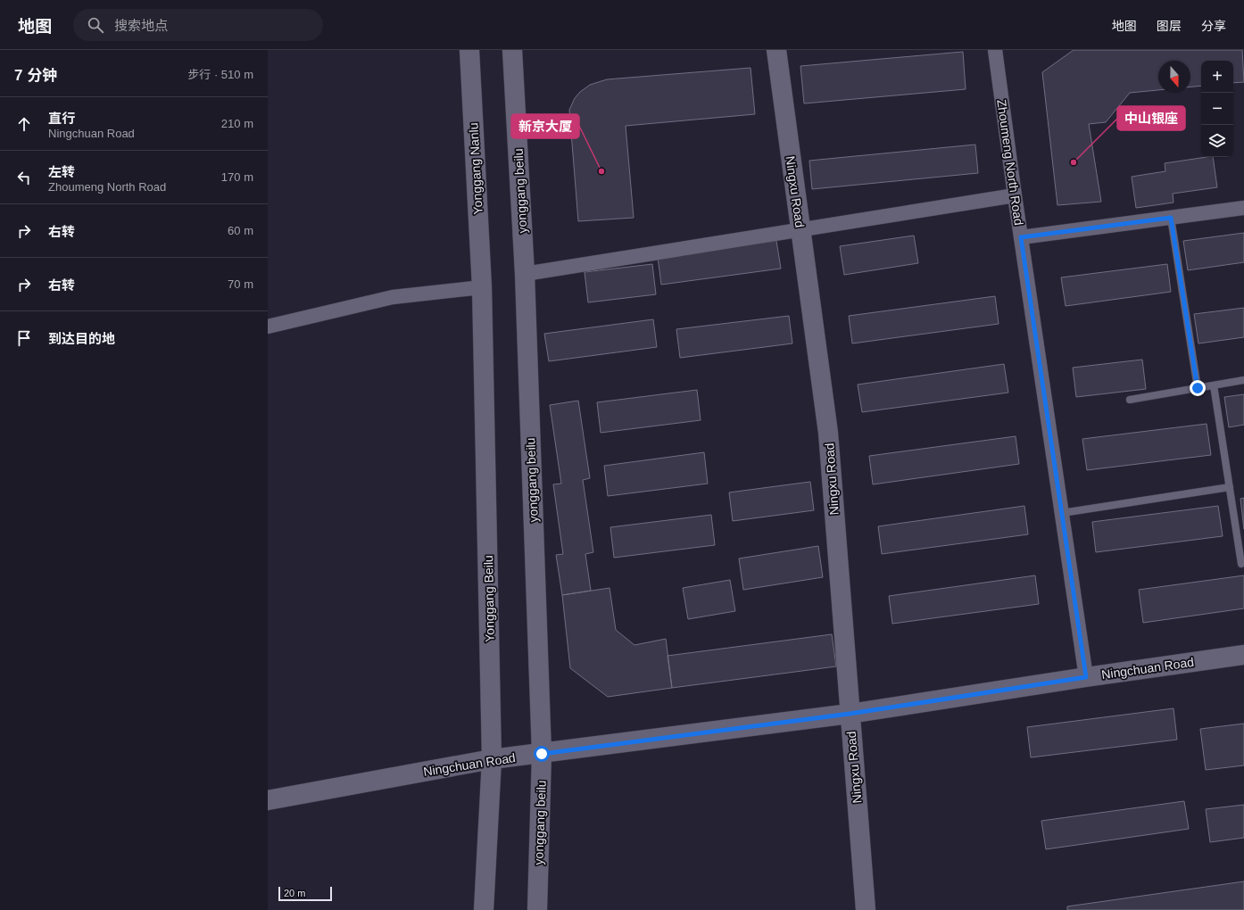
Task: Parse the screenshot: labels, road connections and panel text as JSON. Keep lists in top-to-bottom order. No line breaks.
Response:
{"streets":{"street":["Zhoumeng North Road","Yonggang Nanlu","yonggang beilu","Ningxu Road","Yonggang Beilu","Ningchuan Road"]},"crossings":[["Zhoumeng North Road","Ningchuan Road"],["Yonggang Nanlu","Yonggang Beilu"],["yonggang beilu","Ningchuan Road"],["Ningxu Road","Ningchuan Road"],["Yonggang Beilu","Ningchuan Road"]],"places":["中山银座","新京大厦"],"scale_bar":"20 m","north":"bottom","page":{"header":"地图","search":"搜索地点","nav":["地图","图层","分享"],"heading":["7 分钟","步行 · 510 m"],"map_buttons":["+","−"],"list":[["直行","Ningchuan Road","210 m"],["左转","Zhoumeng North Road","170 m"],["右转","60 m"],["右转","70 m"],"到达目的地"],"scale":"20 m"}}
